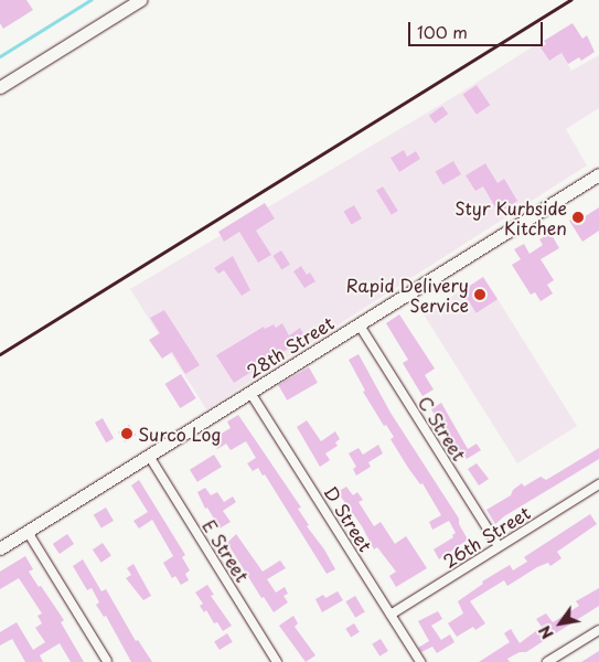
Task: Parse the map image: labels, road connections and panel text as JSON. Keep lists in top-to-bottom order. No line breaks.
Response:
{"streets":{"main road":["28th Street"],"street":["C Street","D Street","26th Street","E Street"]},"crossings":[["28th Street","C Street"],["28th Street","D Street"],["28th Street","E Street"],["C Street","26th Street"],["D Street","26th Street"]],"places":["Styr Kurbside Kitchen","Rapid Delivery Service","Surco Log"],"scale_bar":"100 m","north":"bottom left"}
